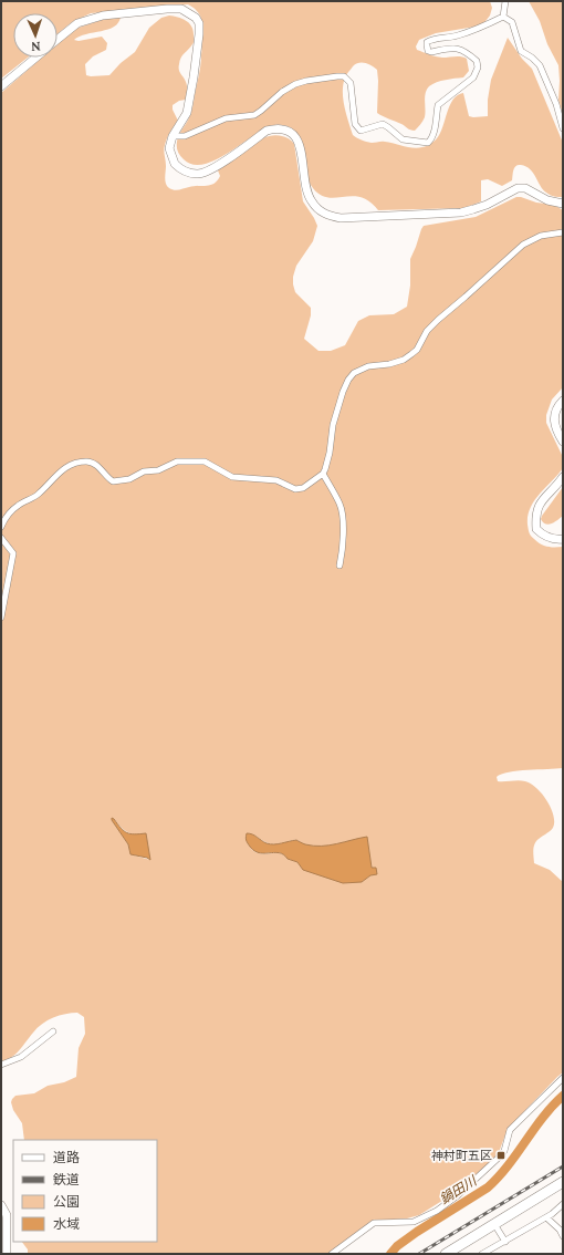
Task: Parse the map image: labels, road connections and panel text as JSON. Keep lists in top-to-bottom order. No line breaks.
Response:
{"water":["鍋田川"],"places":{"transit":["神村町五区"]},"legend":["道路","鉄道","公園","水域"],"north":"bottom"}
